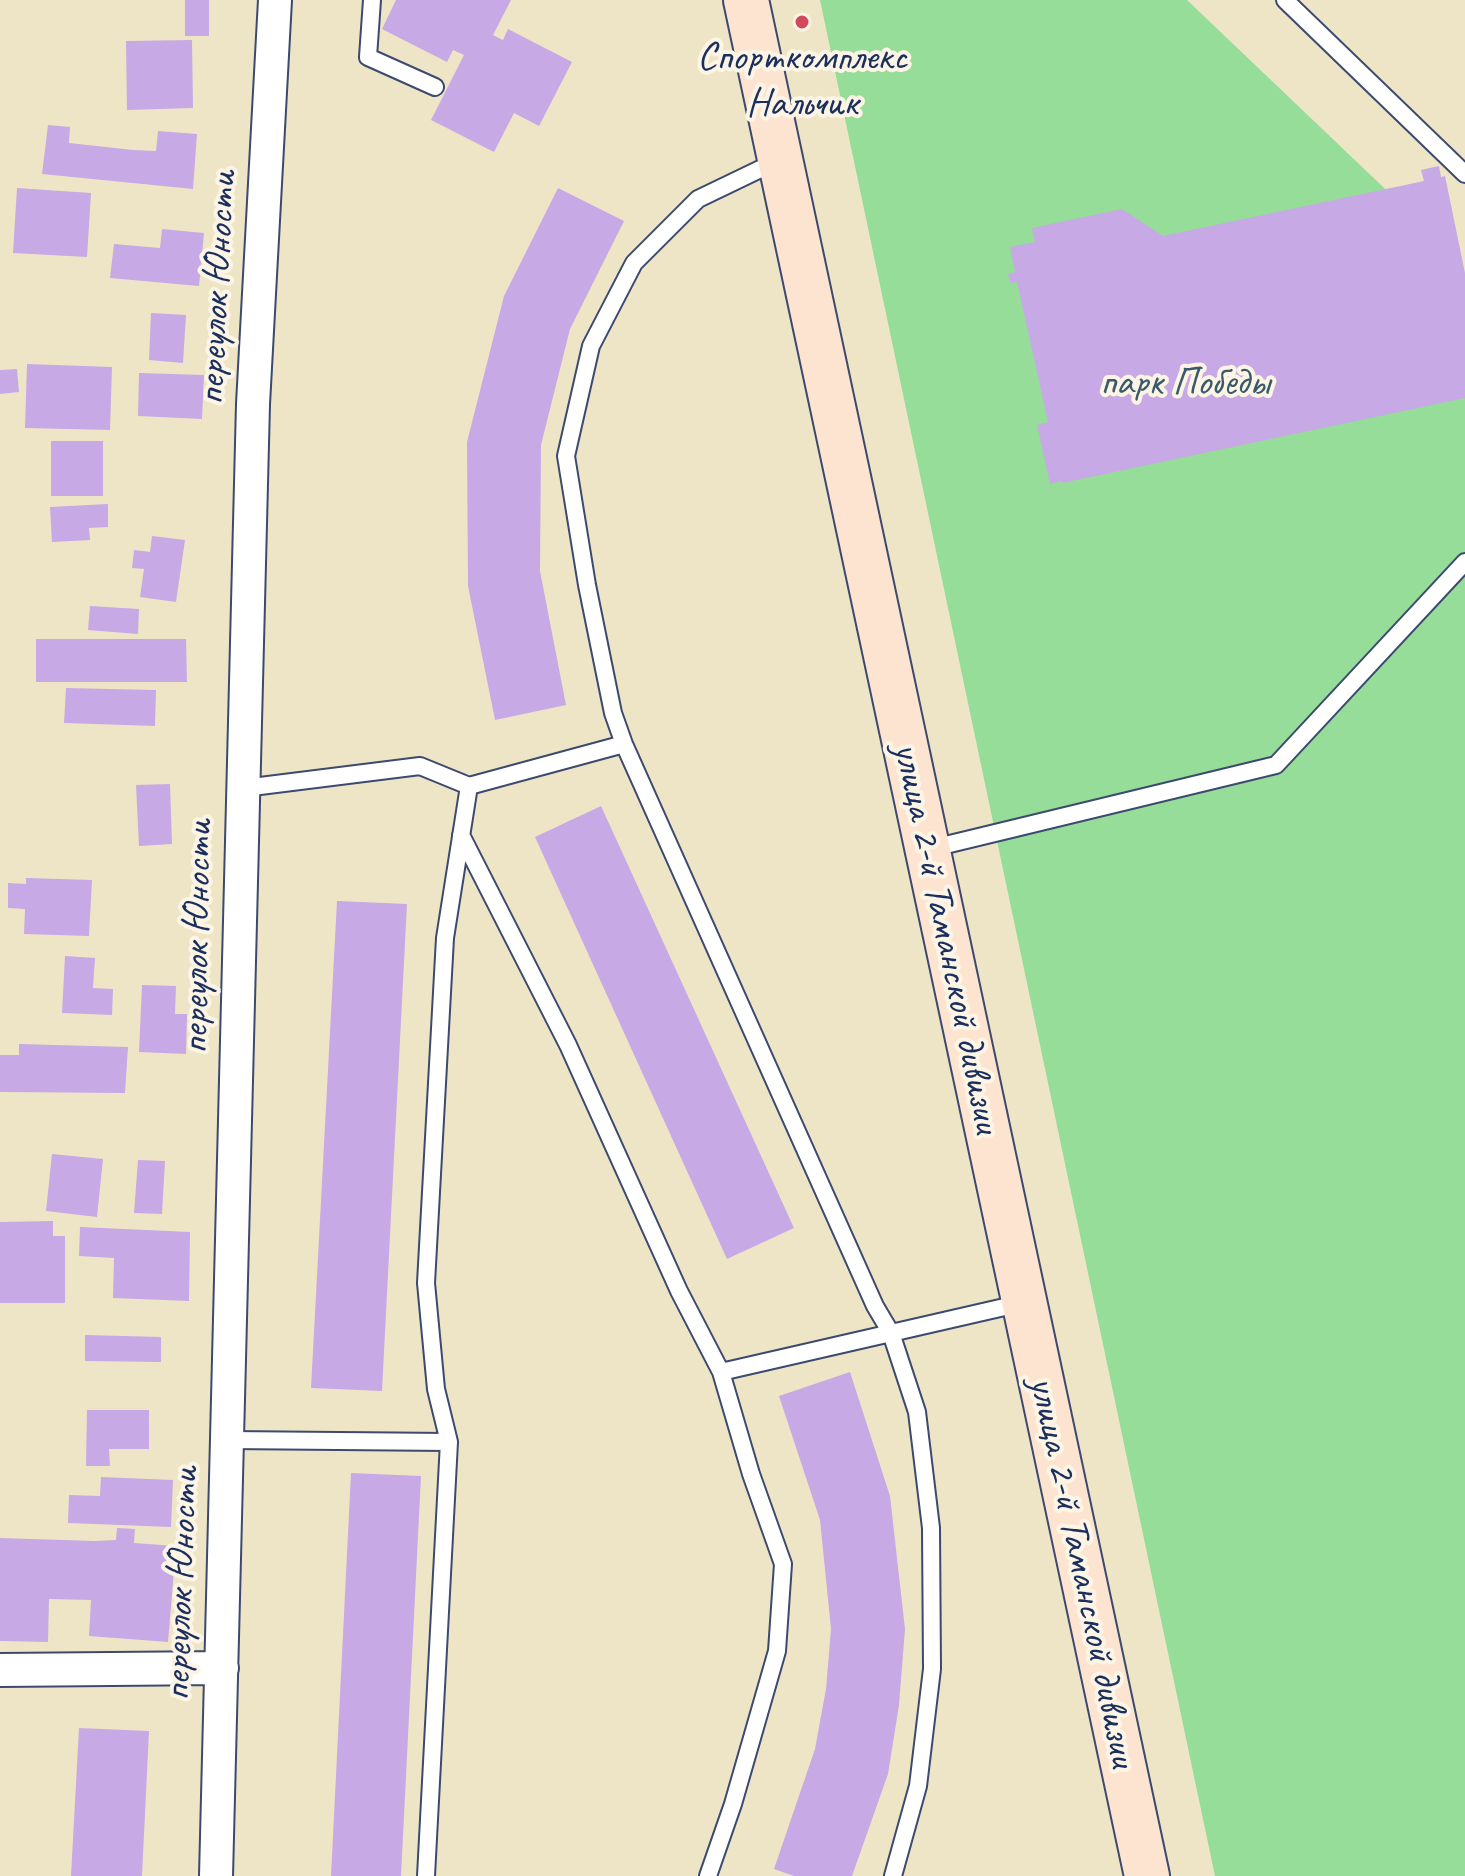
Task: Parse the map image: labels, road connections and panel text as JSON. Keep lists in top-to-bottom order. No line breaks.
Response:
{"streets":{"main road":["улица 2-й Таманской дивизии"],"street":["переулок Юности"]},"parks":["парк Победы"],"places":["Спорткомплекс Нальчик"]}
